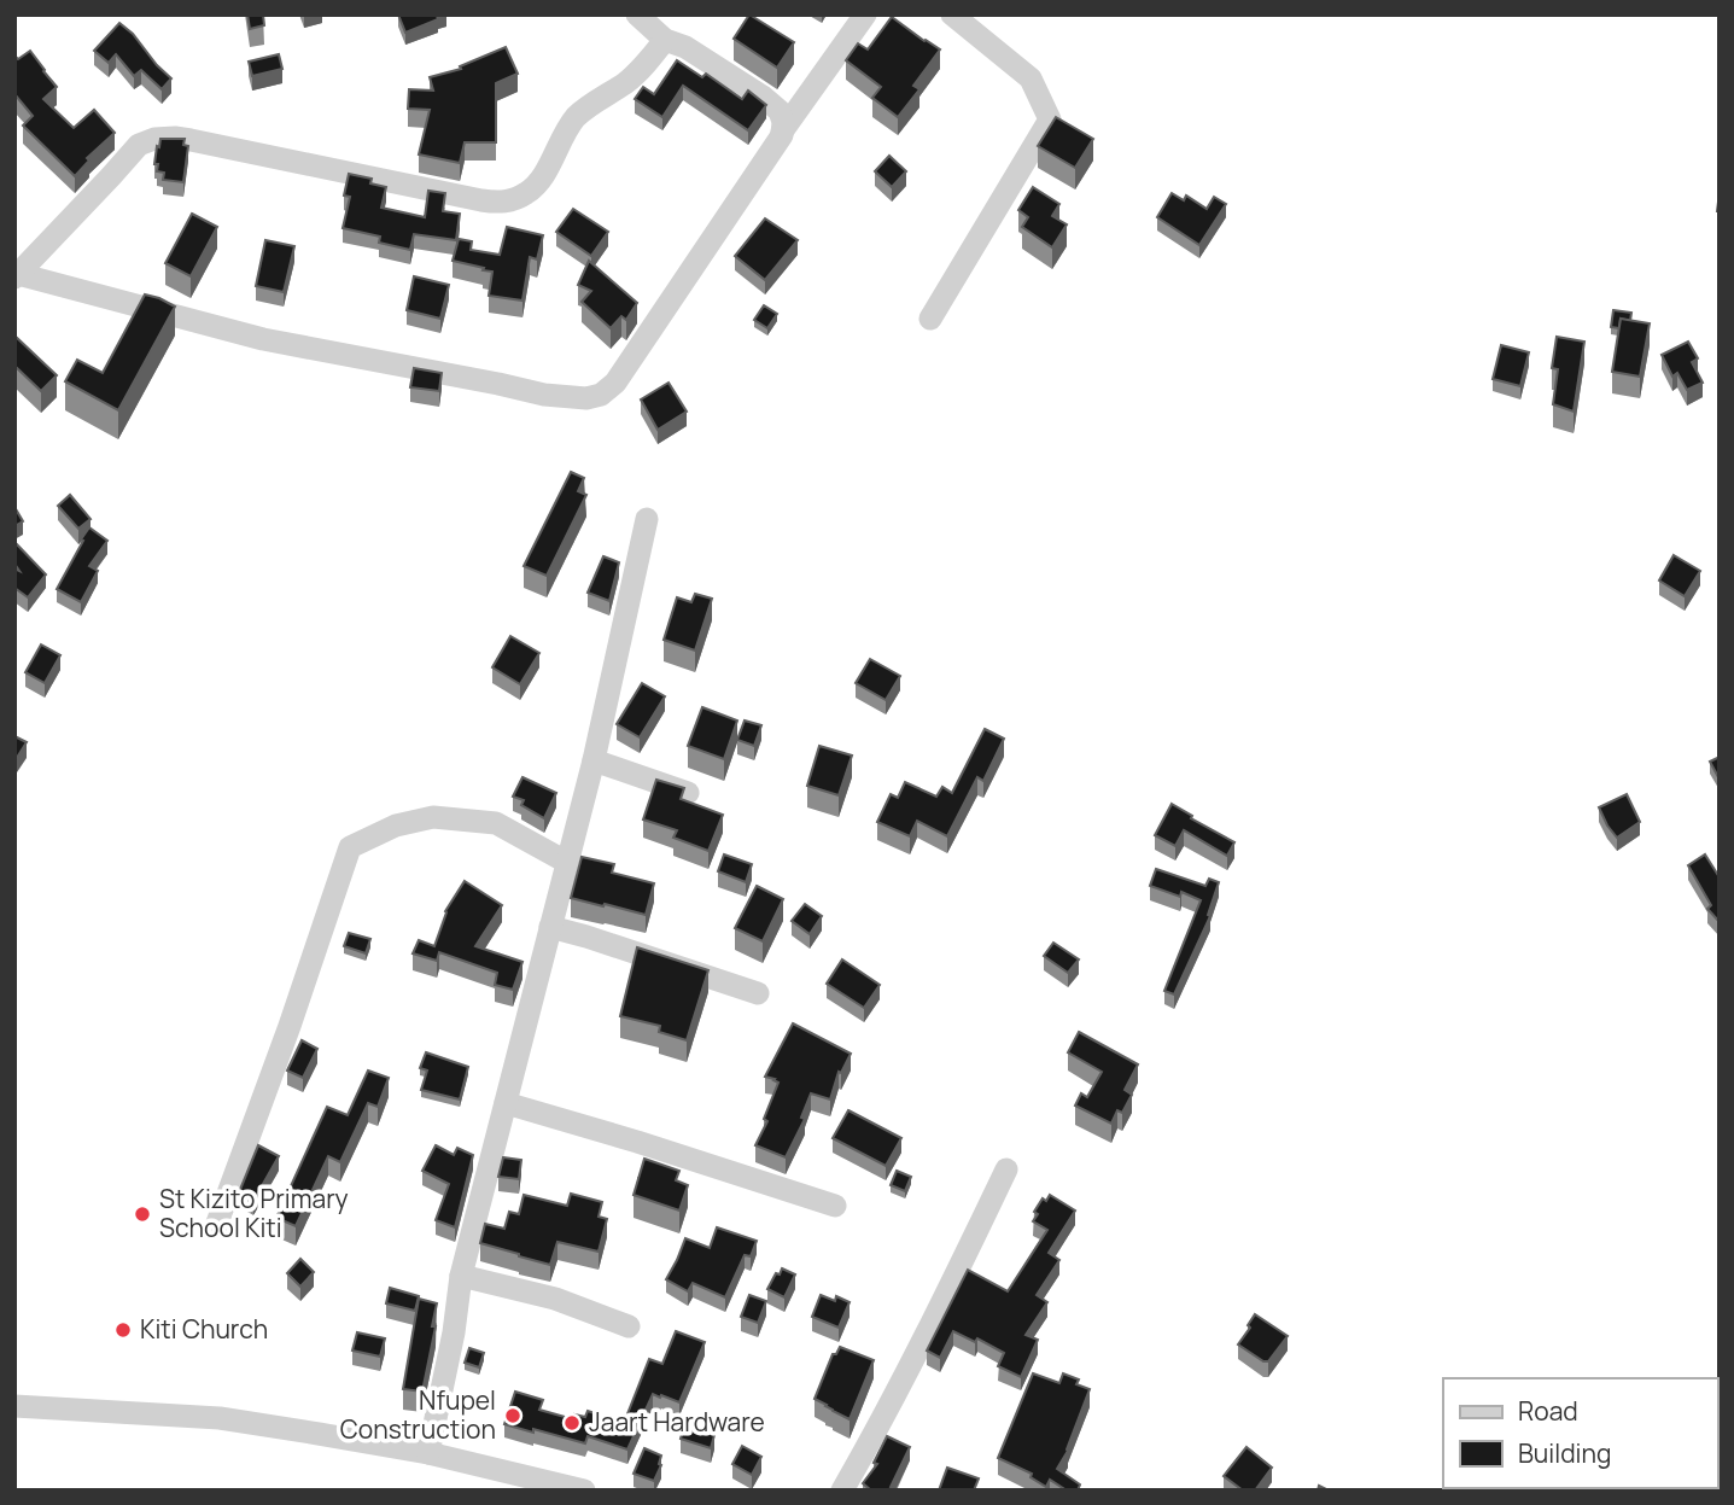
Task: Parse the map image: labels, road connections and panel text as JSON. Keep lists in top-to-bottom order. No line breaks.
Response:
{"places":["St Kizito Primary School Kiti","Kiti Church","Nfupel Construction","Jaart Hardware"],"legend":["Road","Building"]}
